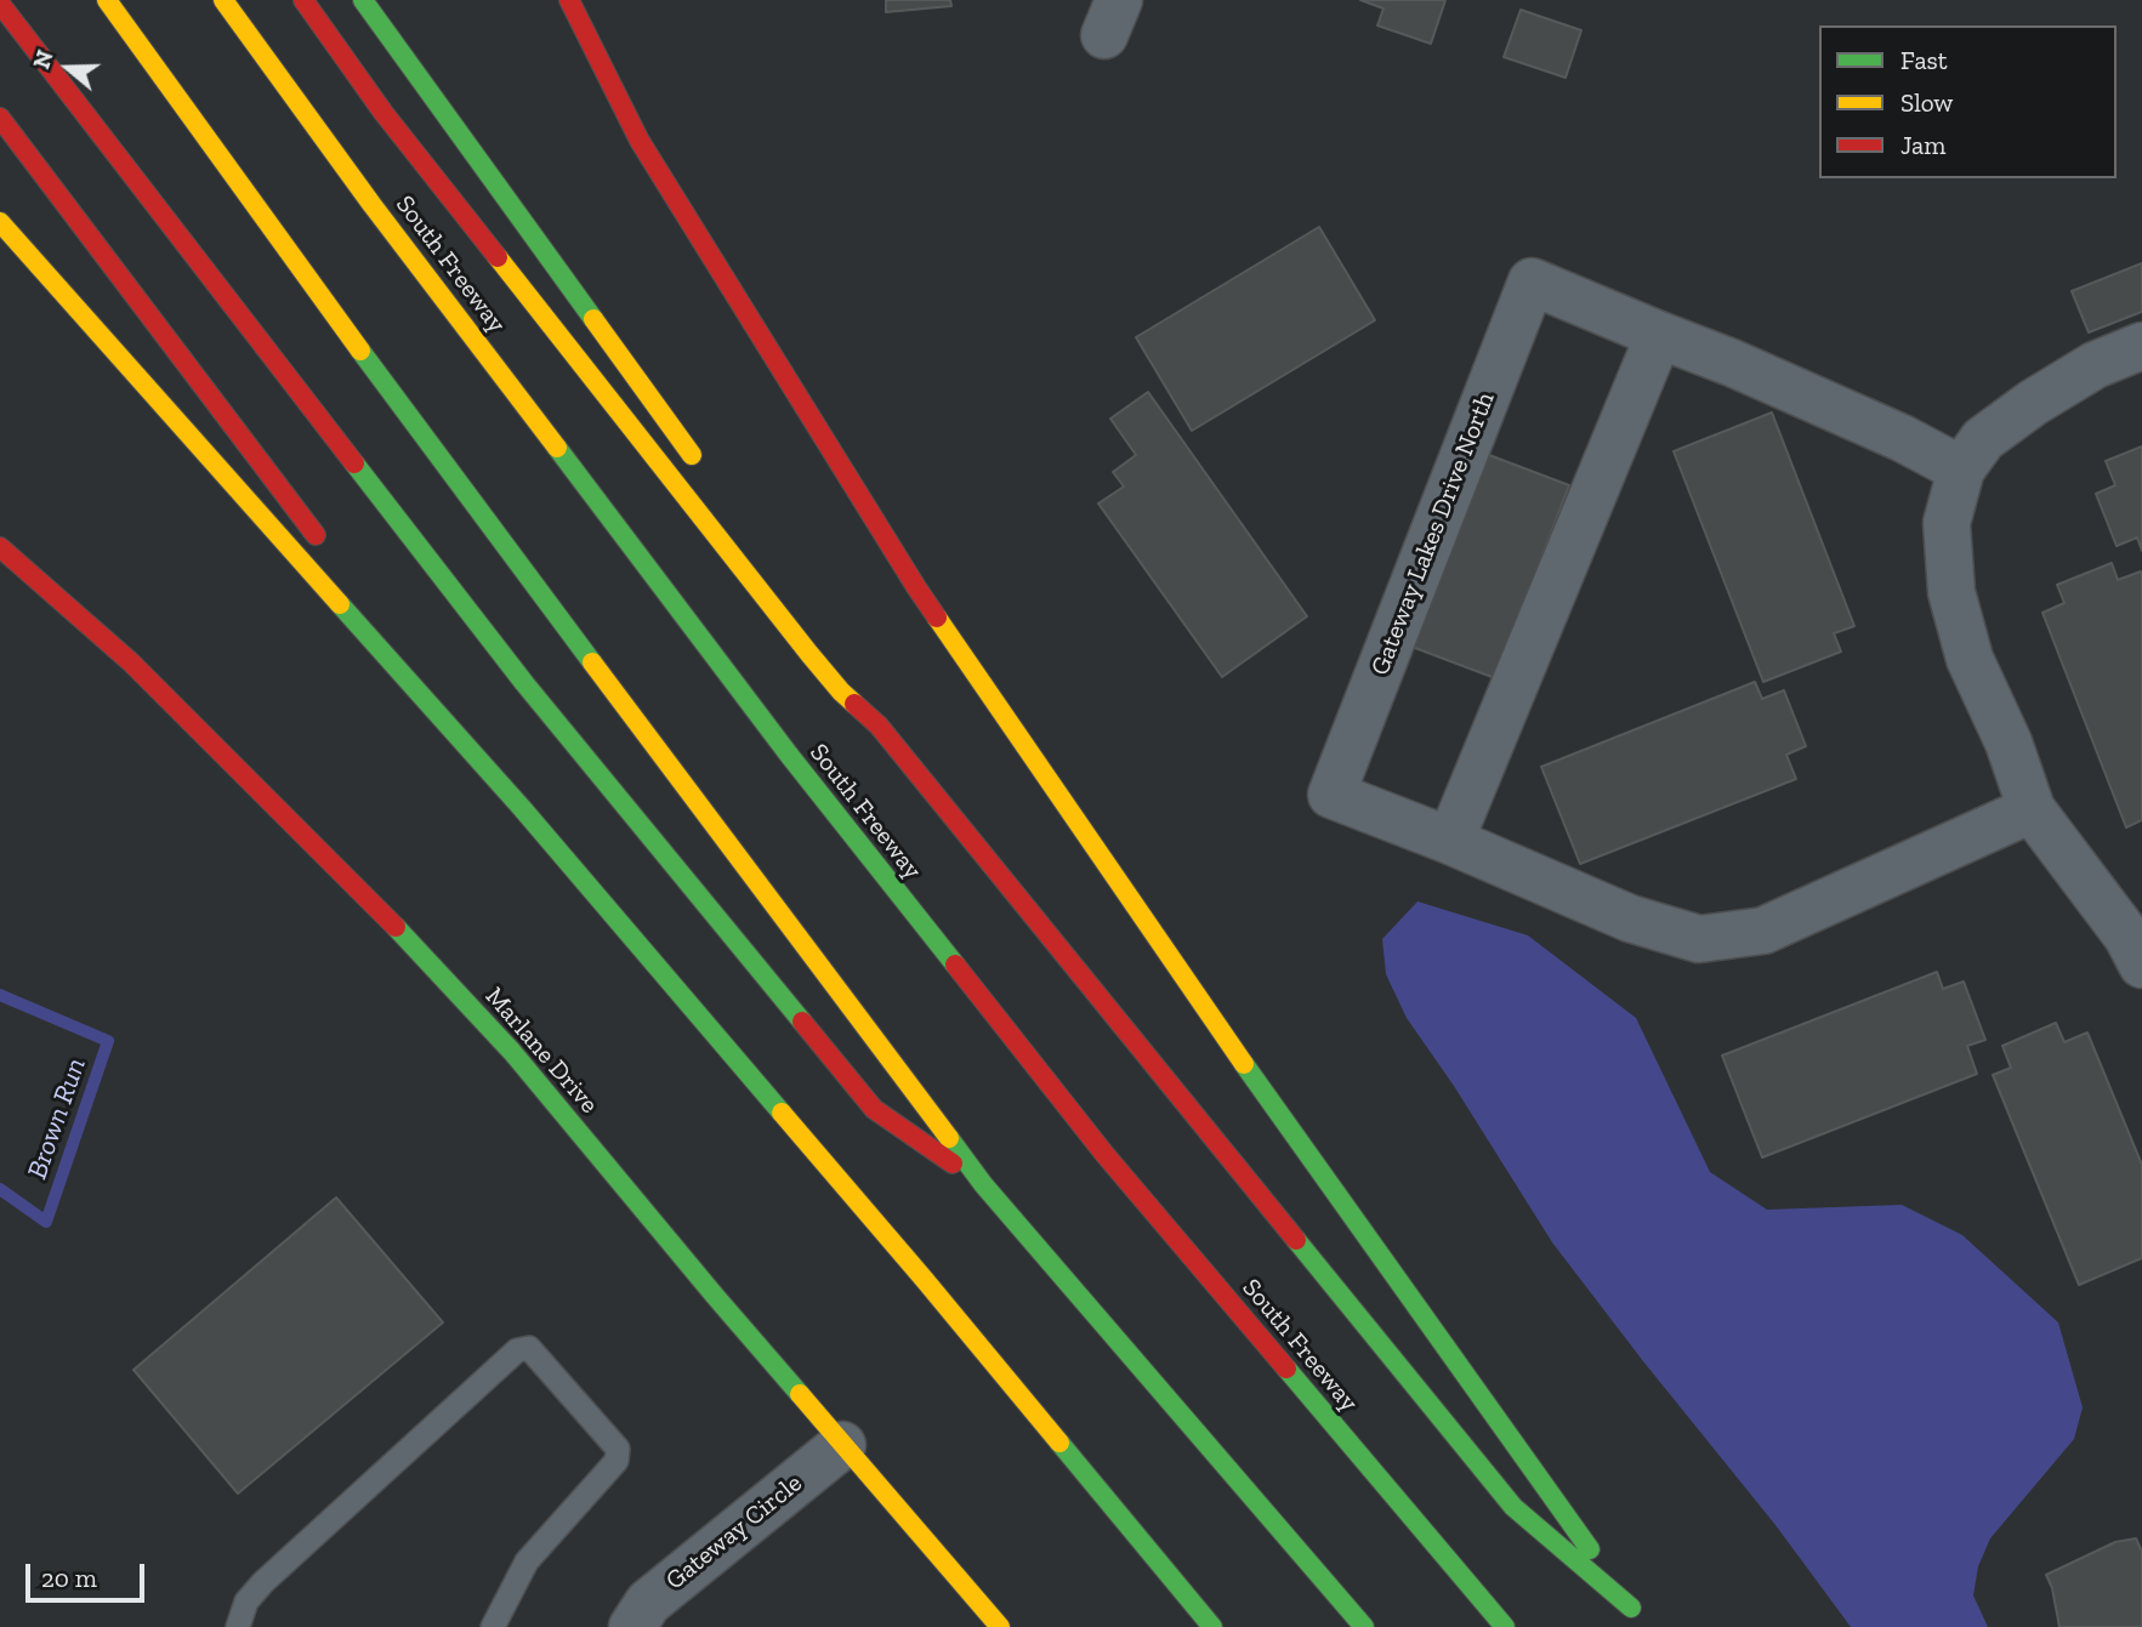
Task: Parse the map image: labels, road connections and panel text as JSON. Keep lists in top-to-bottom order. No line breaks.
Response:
{"streets":{"main road":["South Freeway","Marlane Drive"],"street":["Gateway Lakes Drive North","Gateway Circle"]},"crossings":[["Marlane Drive","Gateway Circle"]],"water":["Brown Run"],"legend":["Fast","Slow","Jam"],"scale_bar":"20 m","north":"left"}
